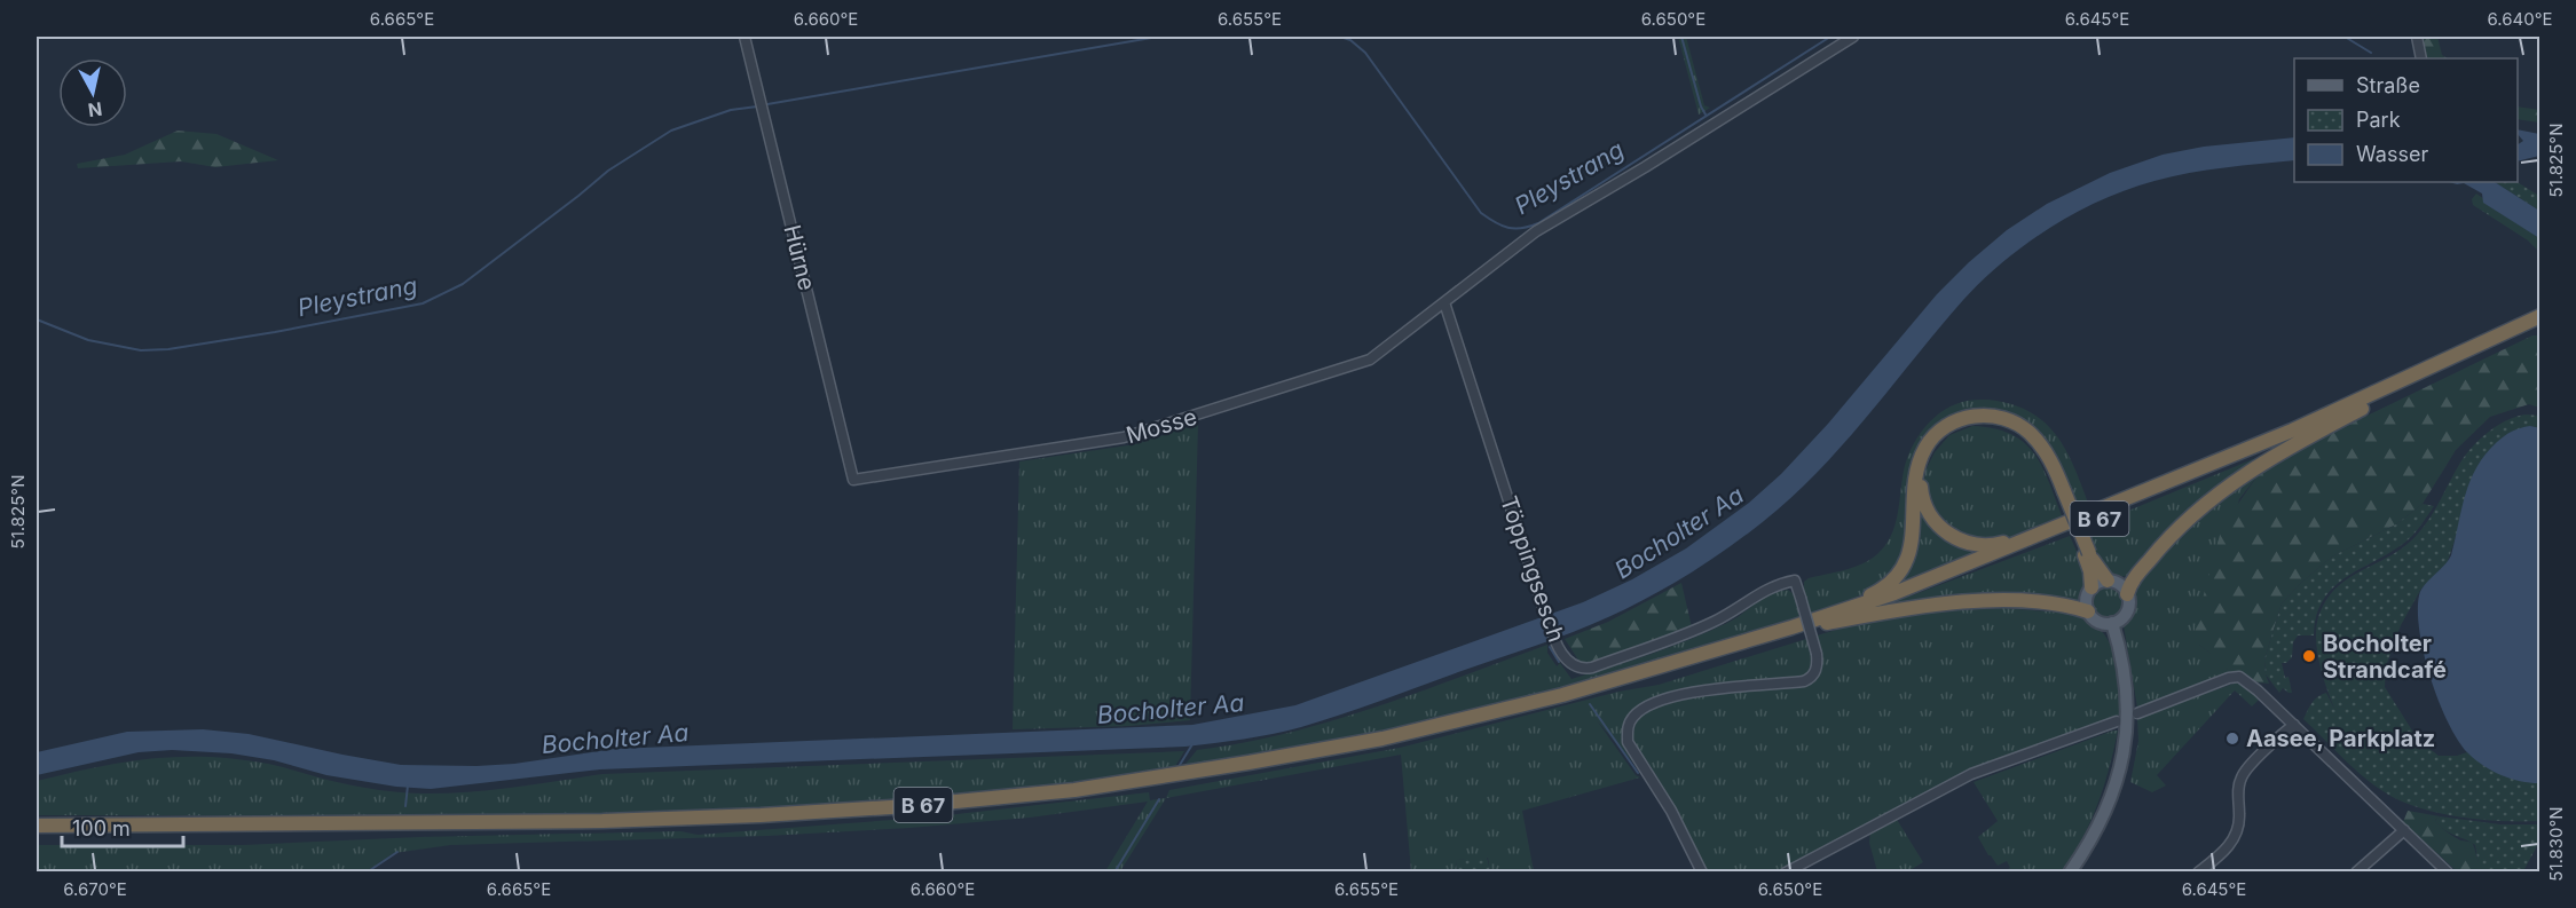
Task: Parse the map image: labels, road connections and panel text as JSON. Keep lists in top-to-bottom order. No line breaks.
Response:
{"streets":{"highway":["B 67"],"street":["Hürne","Mosse","Töppingsesch"]},"crossings":[["Hürne","Mosse"],["Mosse","Töppingsesch"]],"water":["Pleystrang","Bocholter Aa"],"places":["Bocholter Strandcafé","Aasee, Parkplatz"],"legend":["Straße","Park","Wasser"],"scale_bar":"100 m","north":"bottom","coordinates":["6.665°E","6.660°E","6.655°E","6.650°E","6.645°E","6.640°E","51.825°N","51.830°N","6.670°E"]}
